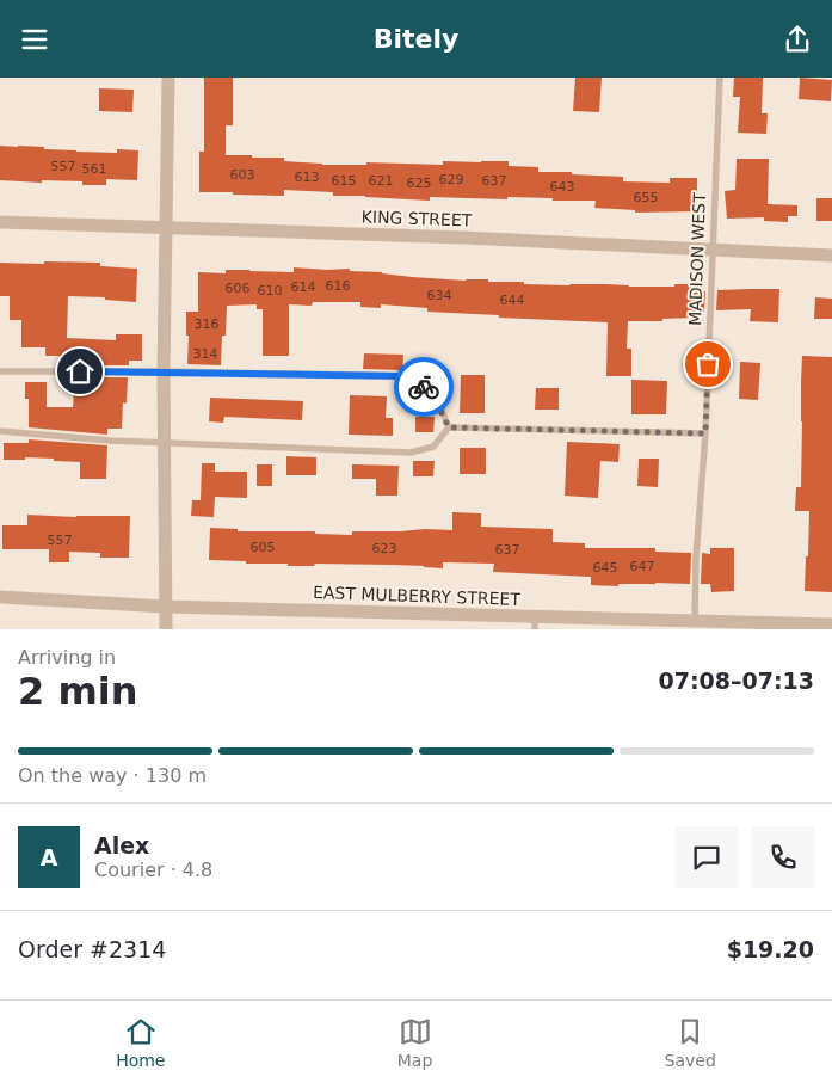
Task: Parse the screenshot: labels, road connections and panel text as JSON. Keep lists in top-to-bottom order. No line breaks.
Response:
{"streets":{"street":["KING STREET","EAST MULBERRY STREET"],"lane":["MADISON WEST"]},"crossings":[["KING STREET","MADISON WEST"],["MADISON WEST","EAST MULBERRY STREET"]],"house_numbers":["557","561","603","613","629","615","621","637","625","643","655","616","614","606","610","634","644","316","314","557","605","623","637","647","645"],"page":{"header":"Bitely","heading":["2 min","Arriving in","07:08–07:13"],"panel":["Alex","Courier · 4.8","Order #2314","$19.20"],"bar":"On the way · 130 m","round":"A","tabs":["Home","Map","Saved"]}}
